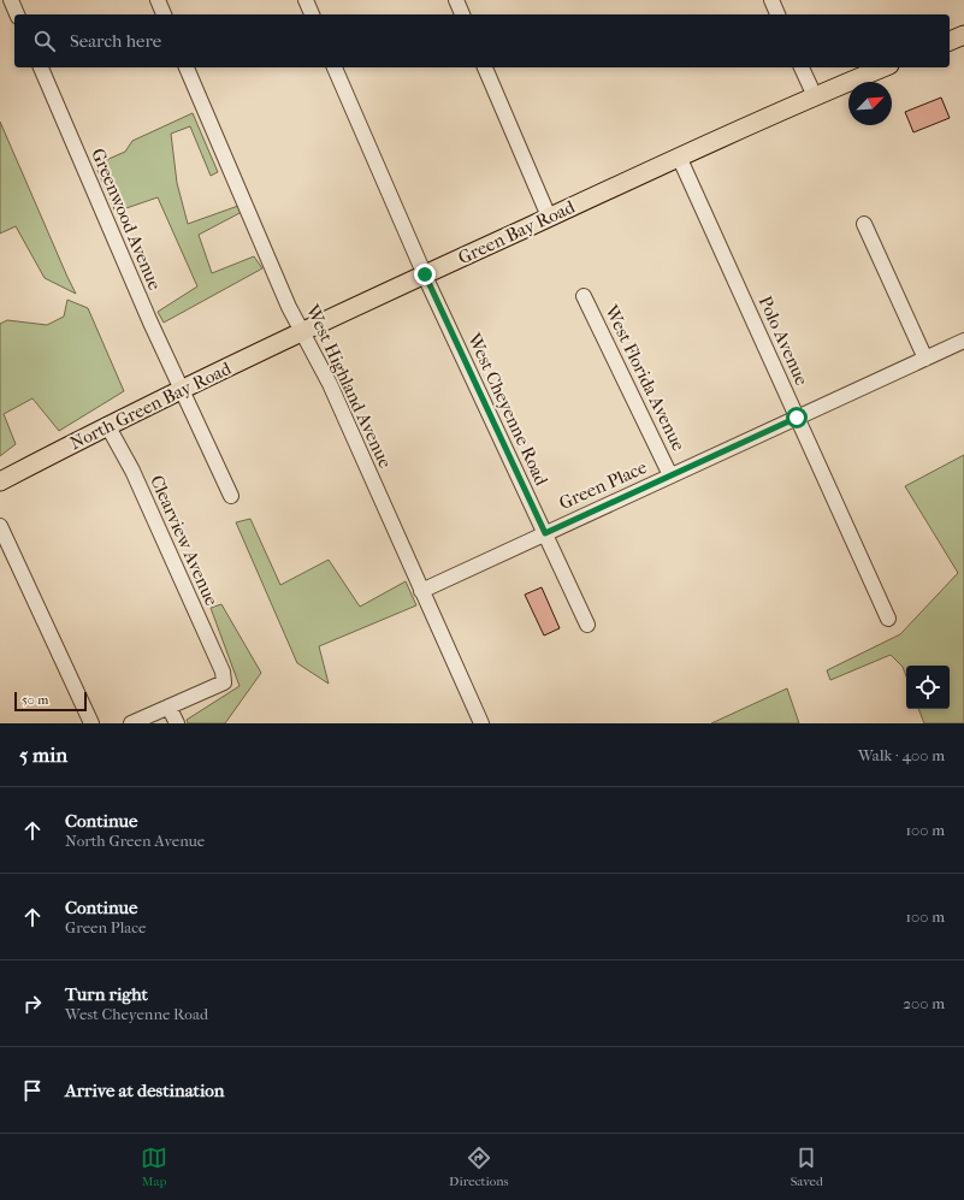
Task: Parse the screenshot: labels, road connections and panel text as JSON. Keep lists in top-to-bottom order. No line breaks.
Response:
{"streets":{"main road":["Green Bay Road","North Green Bay Road"],"street":["Greenwood Avenue","Polo Avenue","West Florida Avenue","West Highland Avenue","West Cheyenne Road","Green Place","Clearview Avenue"]},"crossings":[["Greenwood Avenue","North Green Bay Road"],["Green Bay Road","Polo Avenue"],["Green Bay Road","West Highland Avenue"],["Green Bay Road","North Green Bay Road"],["Green Bay Road","West Cheyenne Road"],["Polo Avenue","Green Place"],["West Florida Avenue","Green Place"],["West Highland Avenue","North Green Bay Road"],["West Highland Avenue","Green Place"],["North Green Bay Road","Clearview Avenue"],["West Cheyenne Road","Green Place"]],"scale_bar":"50 m","north":"top right","page":{"search":"Search here","scale":"50 m","heading":["5 min","Walk · 400 m"],"list":[["Continue","North Green Avenue","100 m"],["Continue","Green Place","100 m"],["Turn right","West Cheyenne Road","200 m"],"Arrive at destination"],"nav":["Map","Directions","Saved"]}}
